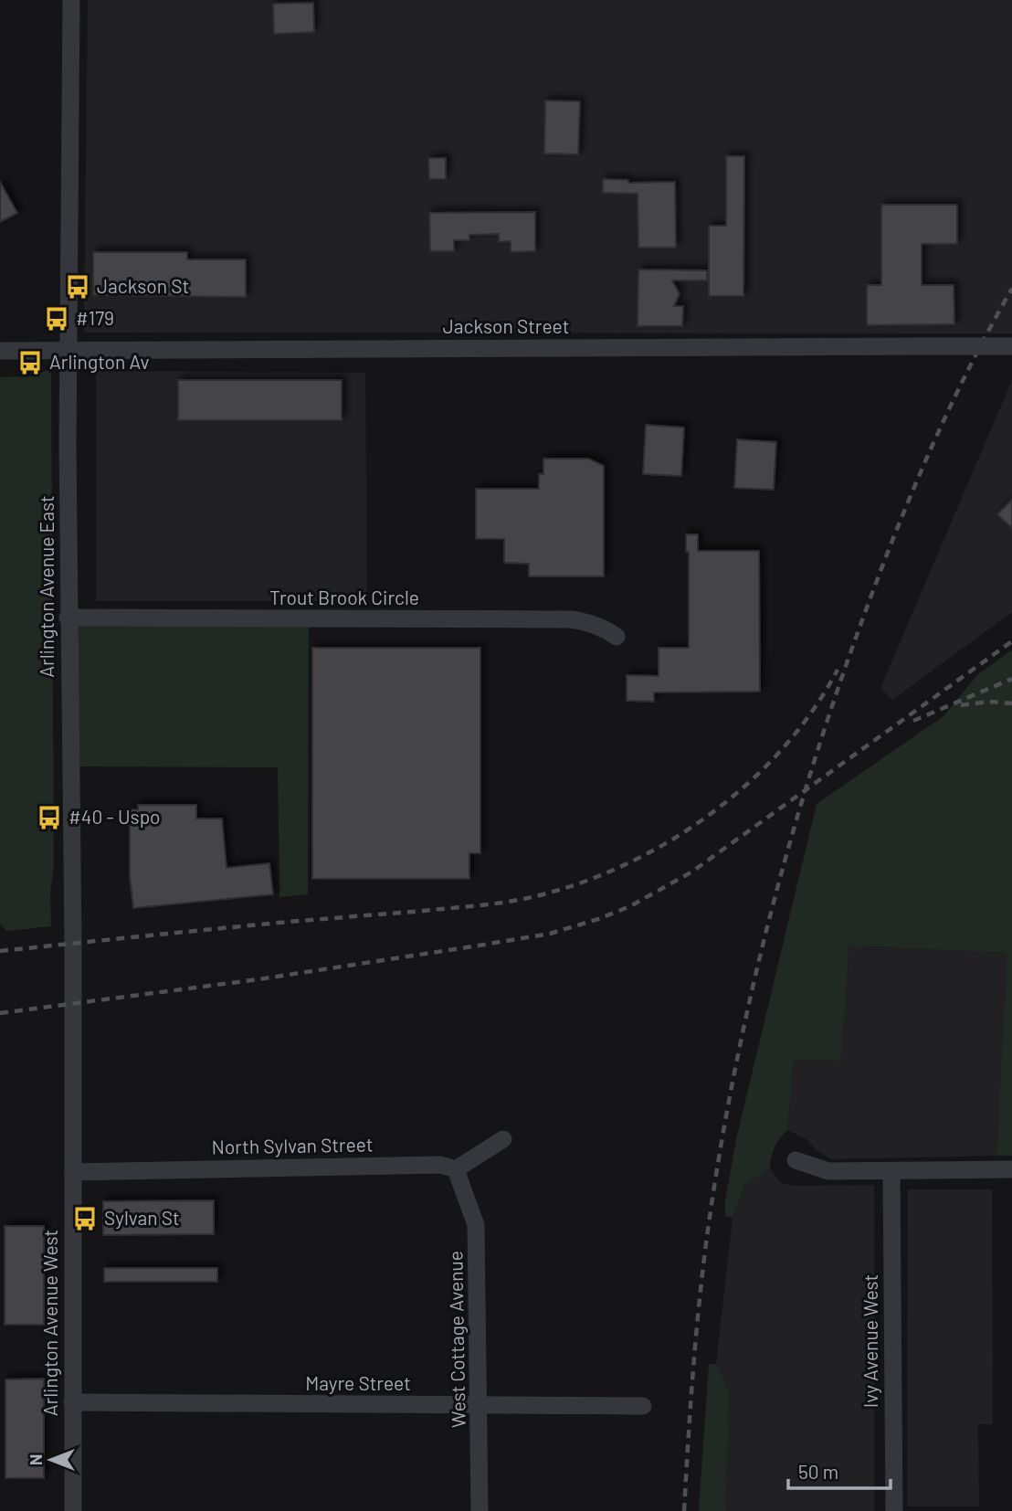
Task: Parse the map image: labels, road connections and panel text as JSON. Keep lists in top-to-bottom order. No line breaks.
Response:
{"streets":{"street":["Jackson Street","Arlington Avenue East","Trout Brook Circle","North Sylvan Street","Arlington Avenue West","West Cottage Avenue","Ivy Avenue West","Mayre Street"]},"crossings":[["Jackson Street","Arlington Avenue East"],["Arlington Avenue East","Trout Brook Circle"],["Arlington Avenue East","North Sylvan Street"],["Arlington Avenue East","Arlington Avenue West"],["North Sylvan Street","Arlington Avenue West"],["North Sylvan Street","West Cottage Avenue"],["Arlington Avenue West","Mayre Street"],["West Cottage Avenue","Mayre Street"]],"places":{"bus stop":["Jackson St","#179","Arlington Av","#40 - Uspo","Sylvan St"]},"scale_bar":"50 m","north":"left"}
